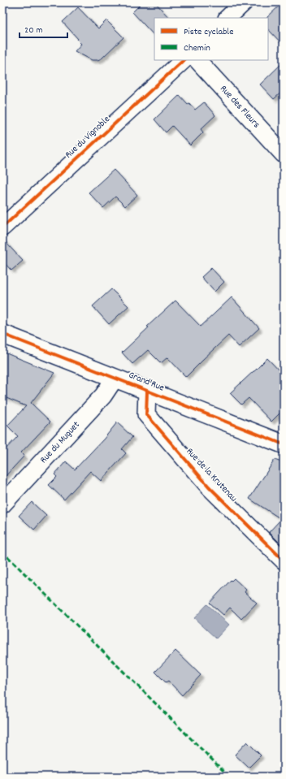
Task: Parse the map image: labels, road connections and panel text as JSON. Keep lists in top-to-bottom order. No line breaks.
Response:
{"streets":{"street":["Rue des Fleurs","Rue du Vignoble","Grand'Rue","Rue du Muguet","Rue de la Krutenau"]},"crossings":[["Grand'Rue","Rue du Muguet"],["Grand'Rue","Rue de la Krutenau"]],"legend":["Piste cyclable","Chemin"],"scale_bar":"20 m"}
